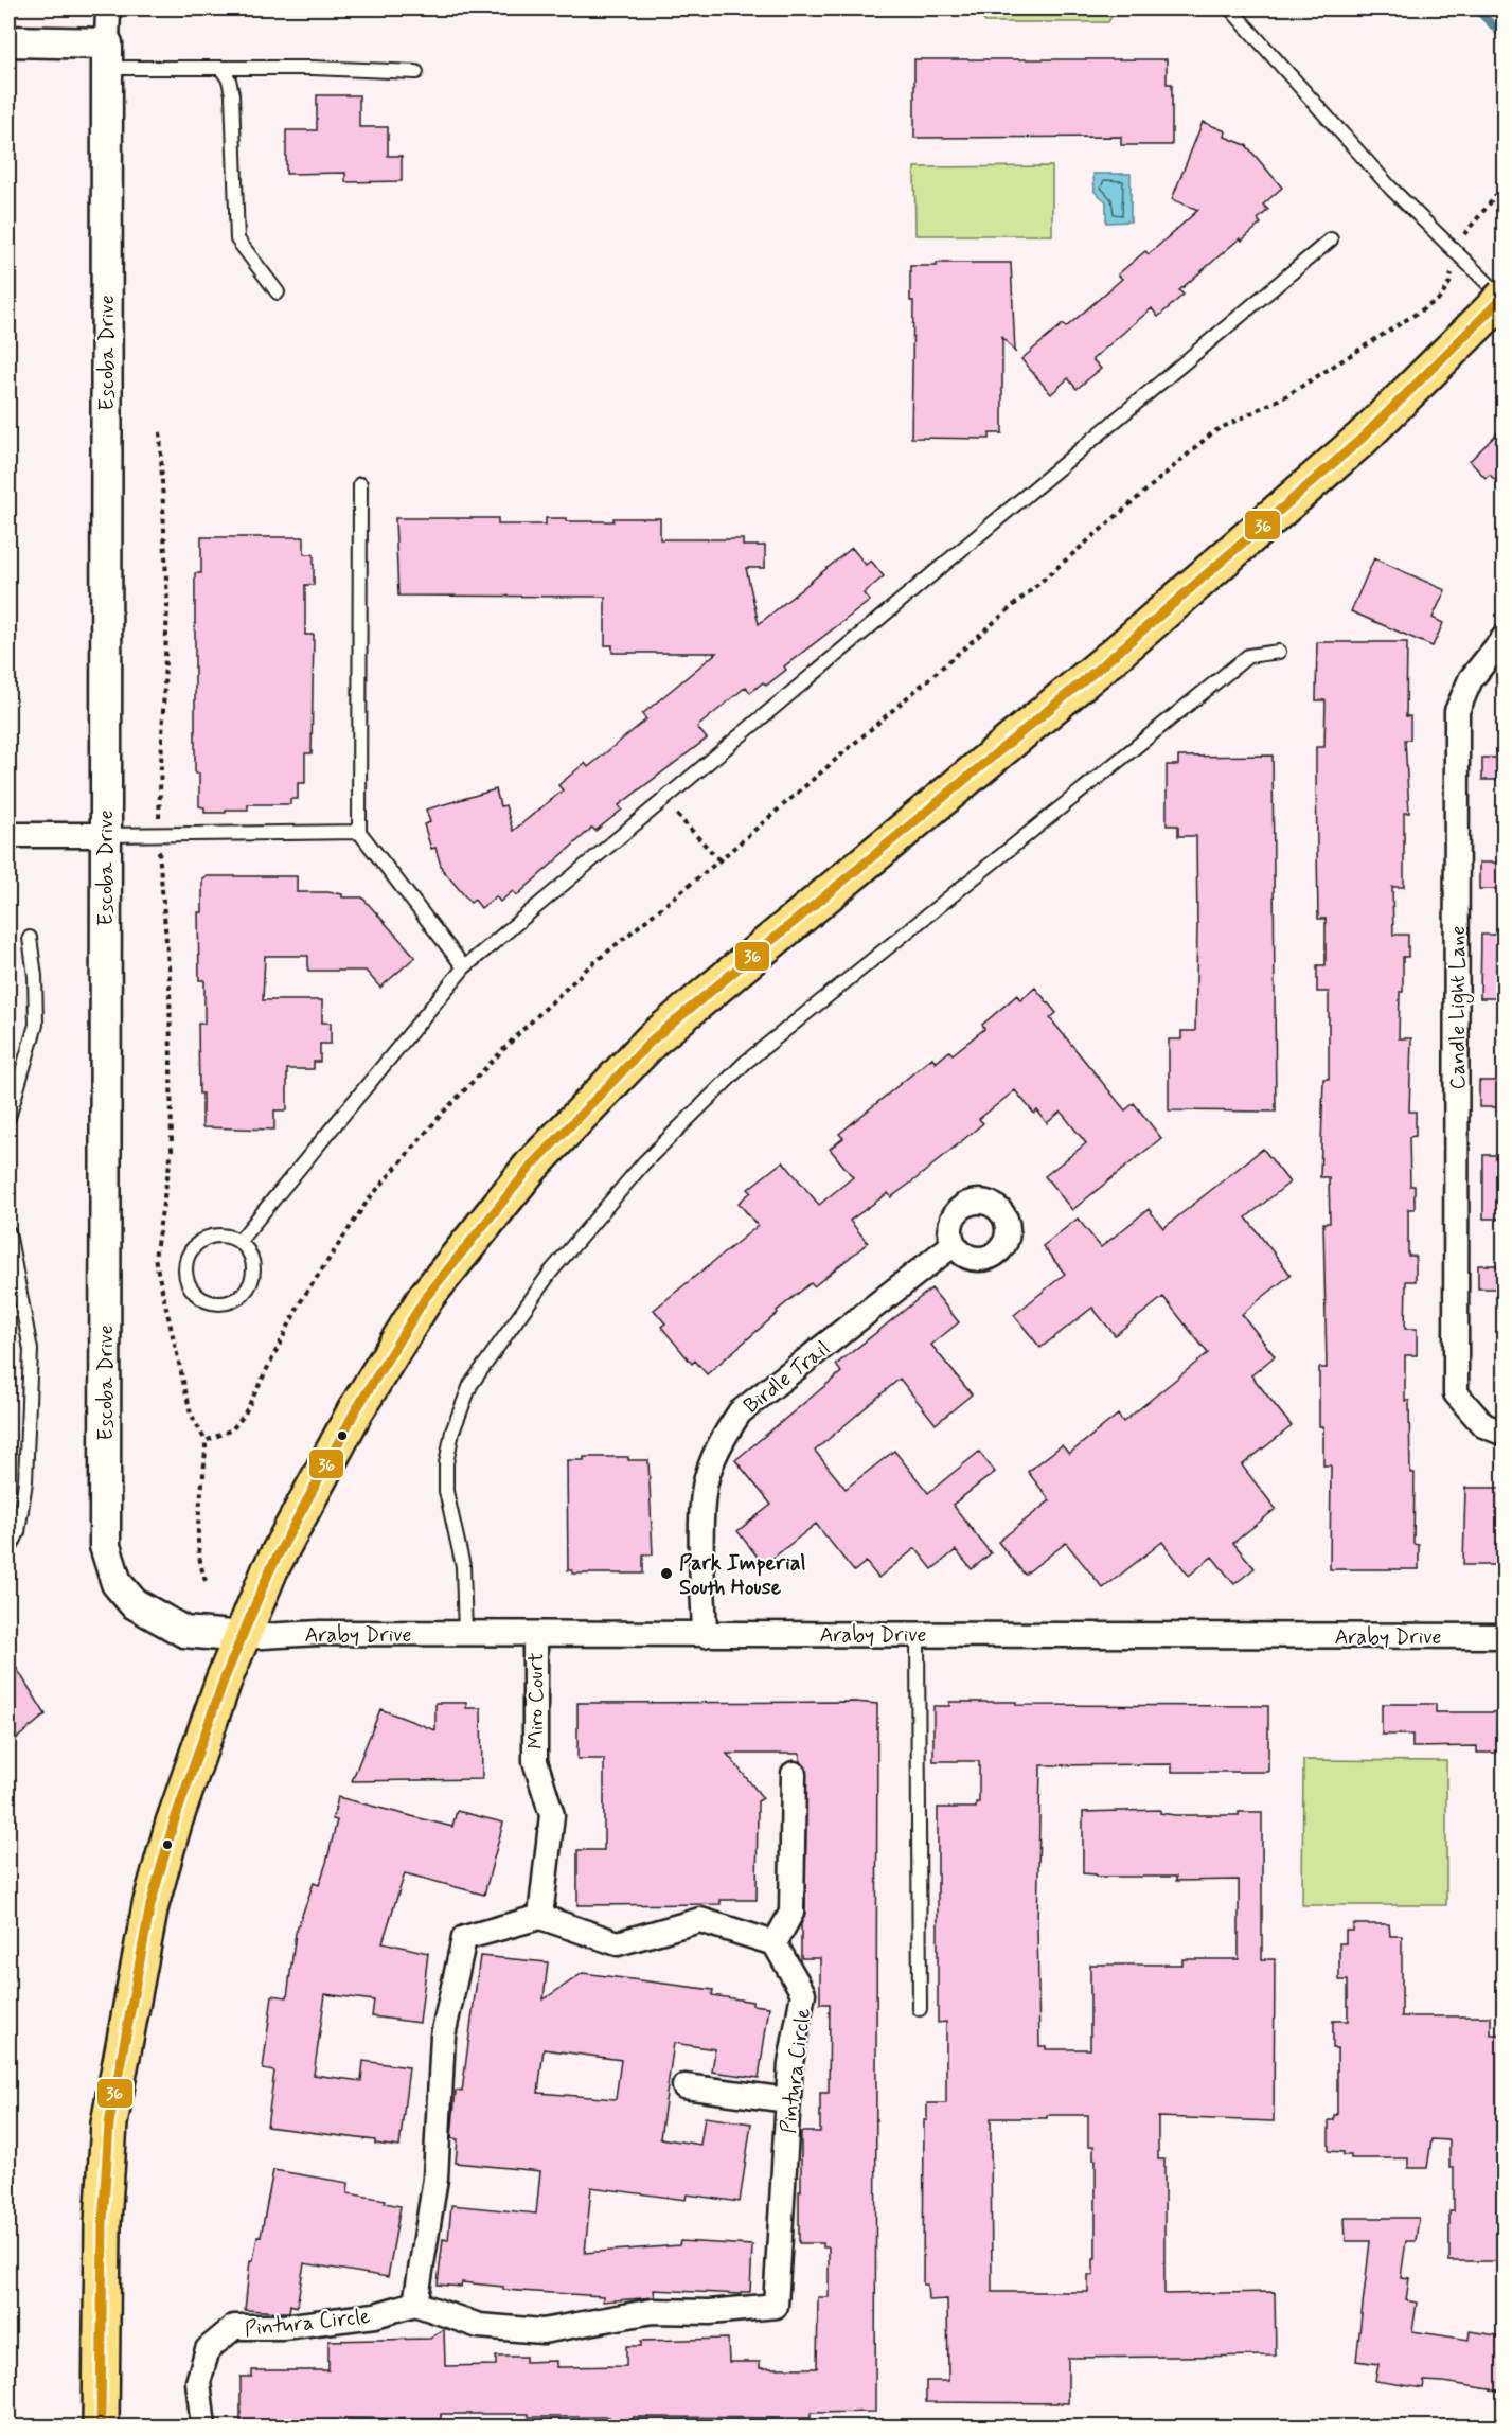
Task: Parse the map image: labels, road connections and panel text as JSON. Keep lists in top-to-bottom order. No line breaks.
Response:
{"streets":{"street":["Escoba Drive","Candle Light Lane","Birdle Trail","Araby Drive","Miro Court","Pintura Circle"]},"crossings":[["Escoba Drive","Araby Drive"],["Birdle Trail","Araby Drive"],["Araby Drive","Miro Court"]],"places":["Park Imperial South House"],"lines":["transit line 36"]}
